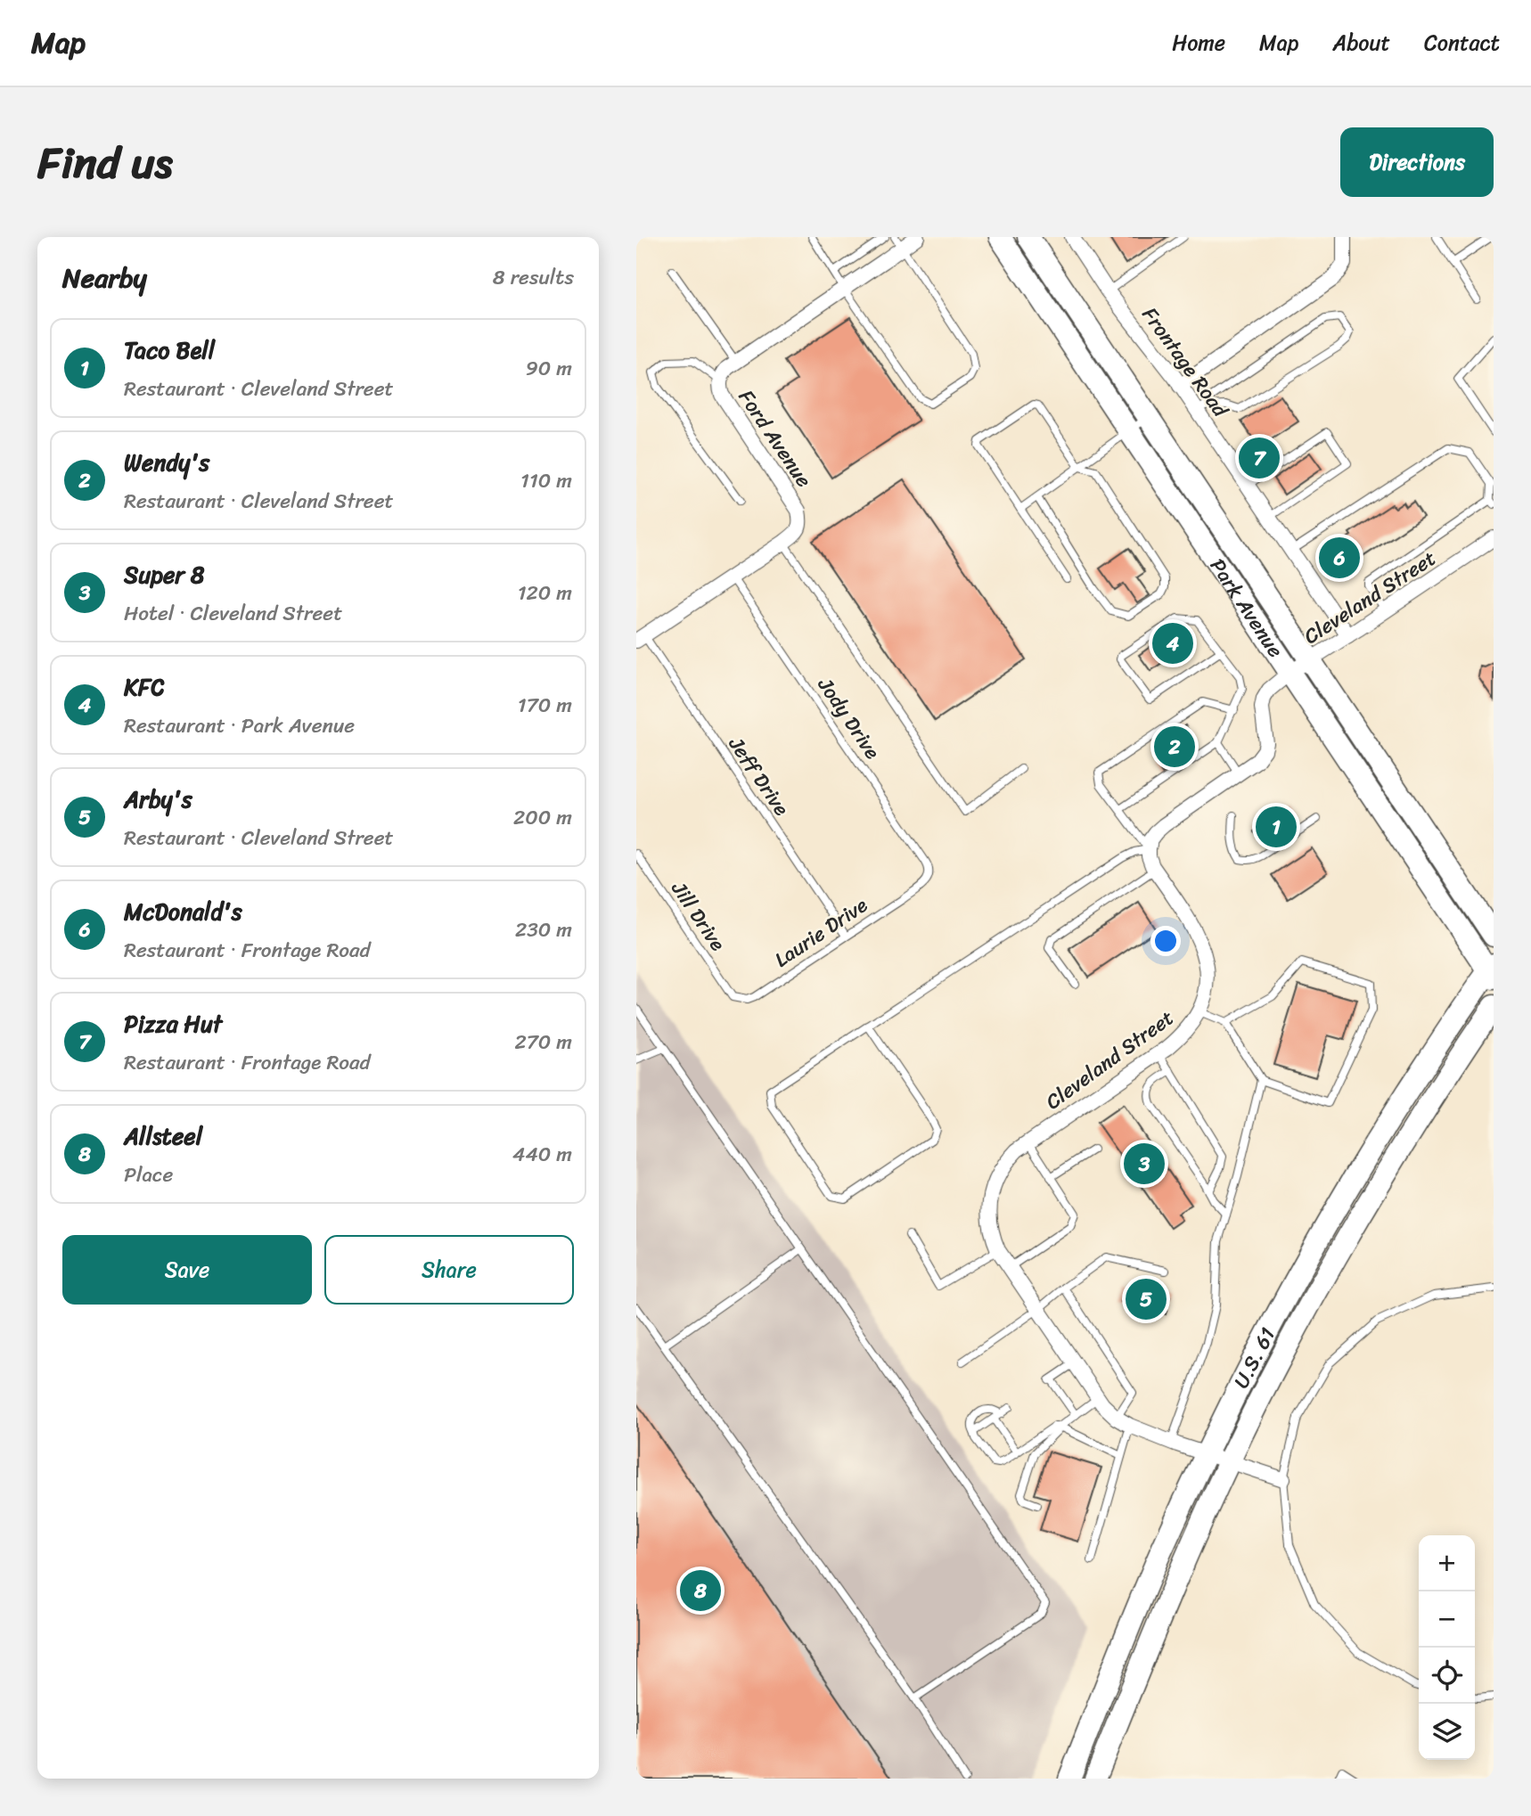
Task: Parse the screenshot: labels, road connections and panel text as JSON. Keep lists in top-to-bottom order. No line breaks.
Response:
{"streets":{"main road":["Park Avenue","U.S. 61"],"street":["Frontage Road","Ford Avenue","Cleveland Street"],"lane":["Jody Drive","Jeff Drive","Jill Drive","Laurie Drive"]},"crossings":[["Frontage Road","Cleveland Street"],["Ford Avenue","Jody Drive"],["Ford Avenue","Jeff Drive"],["Cleveland Street","Park Avenue"],["Cleveland Street","U.S. 61"],["Park Avenue","U.S. 61"],["Jody Drive","Laurie Drive"],["Jeff Drive","Laurie Drive"],["Jill Drive","Laurie Drive"]],"page":{"header":"Map","nav":["Home","Map","About","Contact"],"title":"Find us","buttons":["Directions",["Save","Share"]],"heading":["Nearby","8 results"],"list":[{"mark":"1","name":"Taco Bell","note":"Restaurant · Cleveland Street","value":"90 m"},{"mark":"2","name":"Wendy's","note":"Restaurant · Cleveland Street","value":"110 m"},{"mark":"3","name":"Super 8","note":"Hotel · Cleveland Street","value":"120 m"},{"mark":"4","name":"KFC","note":"Restaurant · Park Avenue","value":"170 m"},{"mark":"5","name":"Arby's","note":"Restaurant · Cleveland Street","value":"200 m"},{"mark":"6","name":"McDonald's","note":"Restaurant · Frontage Road","value":"230 m"},{"mark":"7","name":"Pizza Hut","note":"Restaurant · Frontage Road","value":"270 m"},{"mark":"8","name":"Allsteel","note":"Place","value":"440 m"}],"pins":["7","6","4","2","1","3","5","8"],"map_buttons":["+","−"]}}
